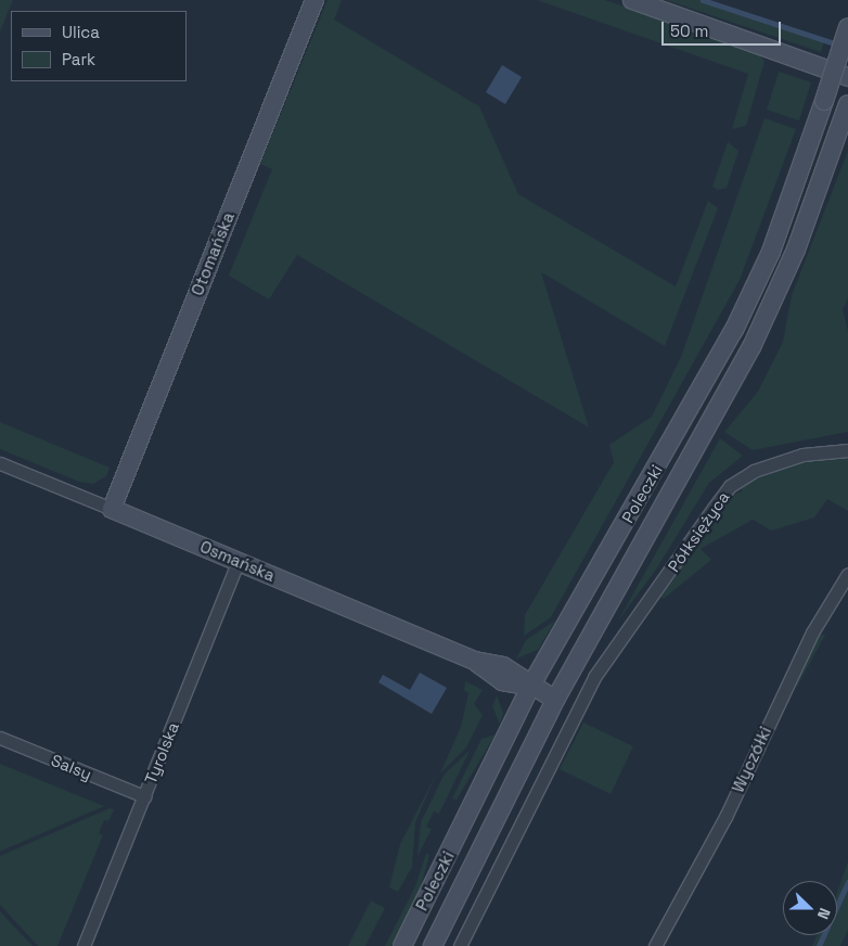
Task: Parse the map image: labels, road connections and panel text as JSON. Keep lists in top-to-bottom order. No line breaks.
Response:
{"streets":{"main road":["Otomańska","Poleczki","Osmańska"],"street":["Półksiężyca","Tyrolska","Wyczółki","Salsy"]},"crossings":[["Otomańska","Osmańska"],["Poleczki","Osmańska"],["Osmańska","Tyrolska"],["Tyrolska","Salsy"]],"legend":["Ulica","Park"],"scale_bar":"50 m","north":"right"}
